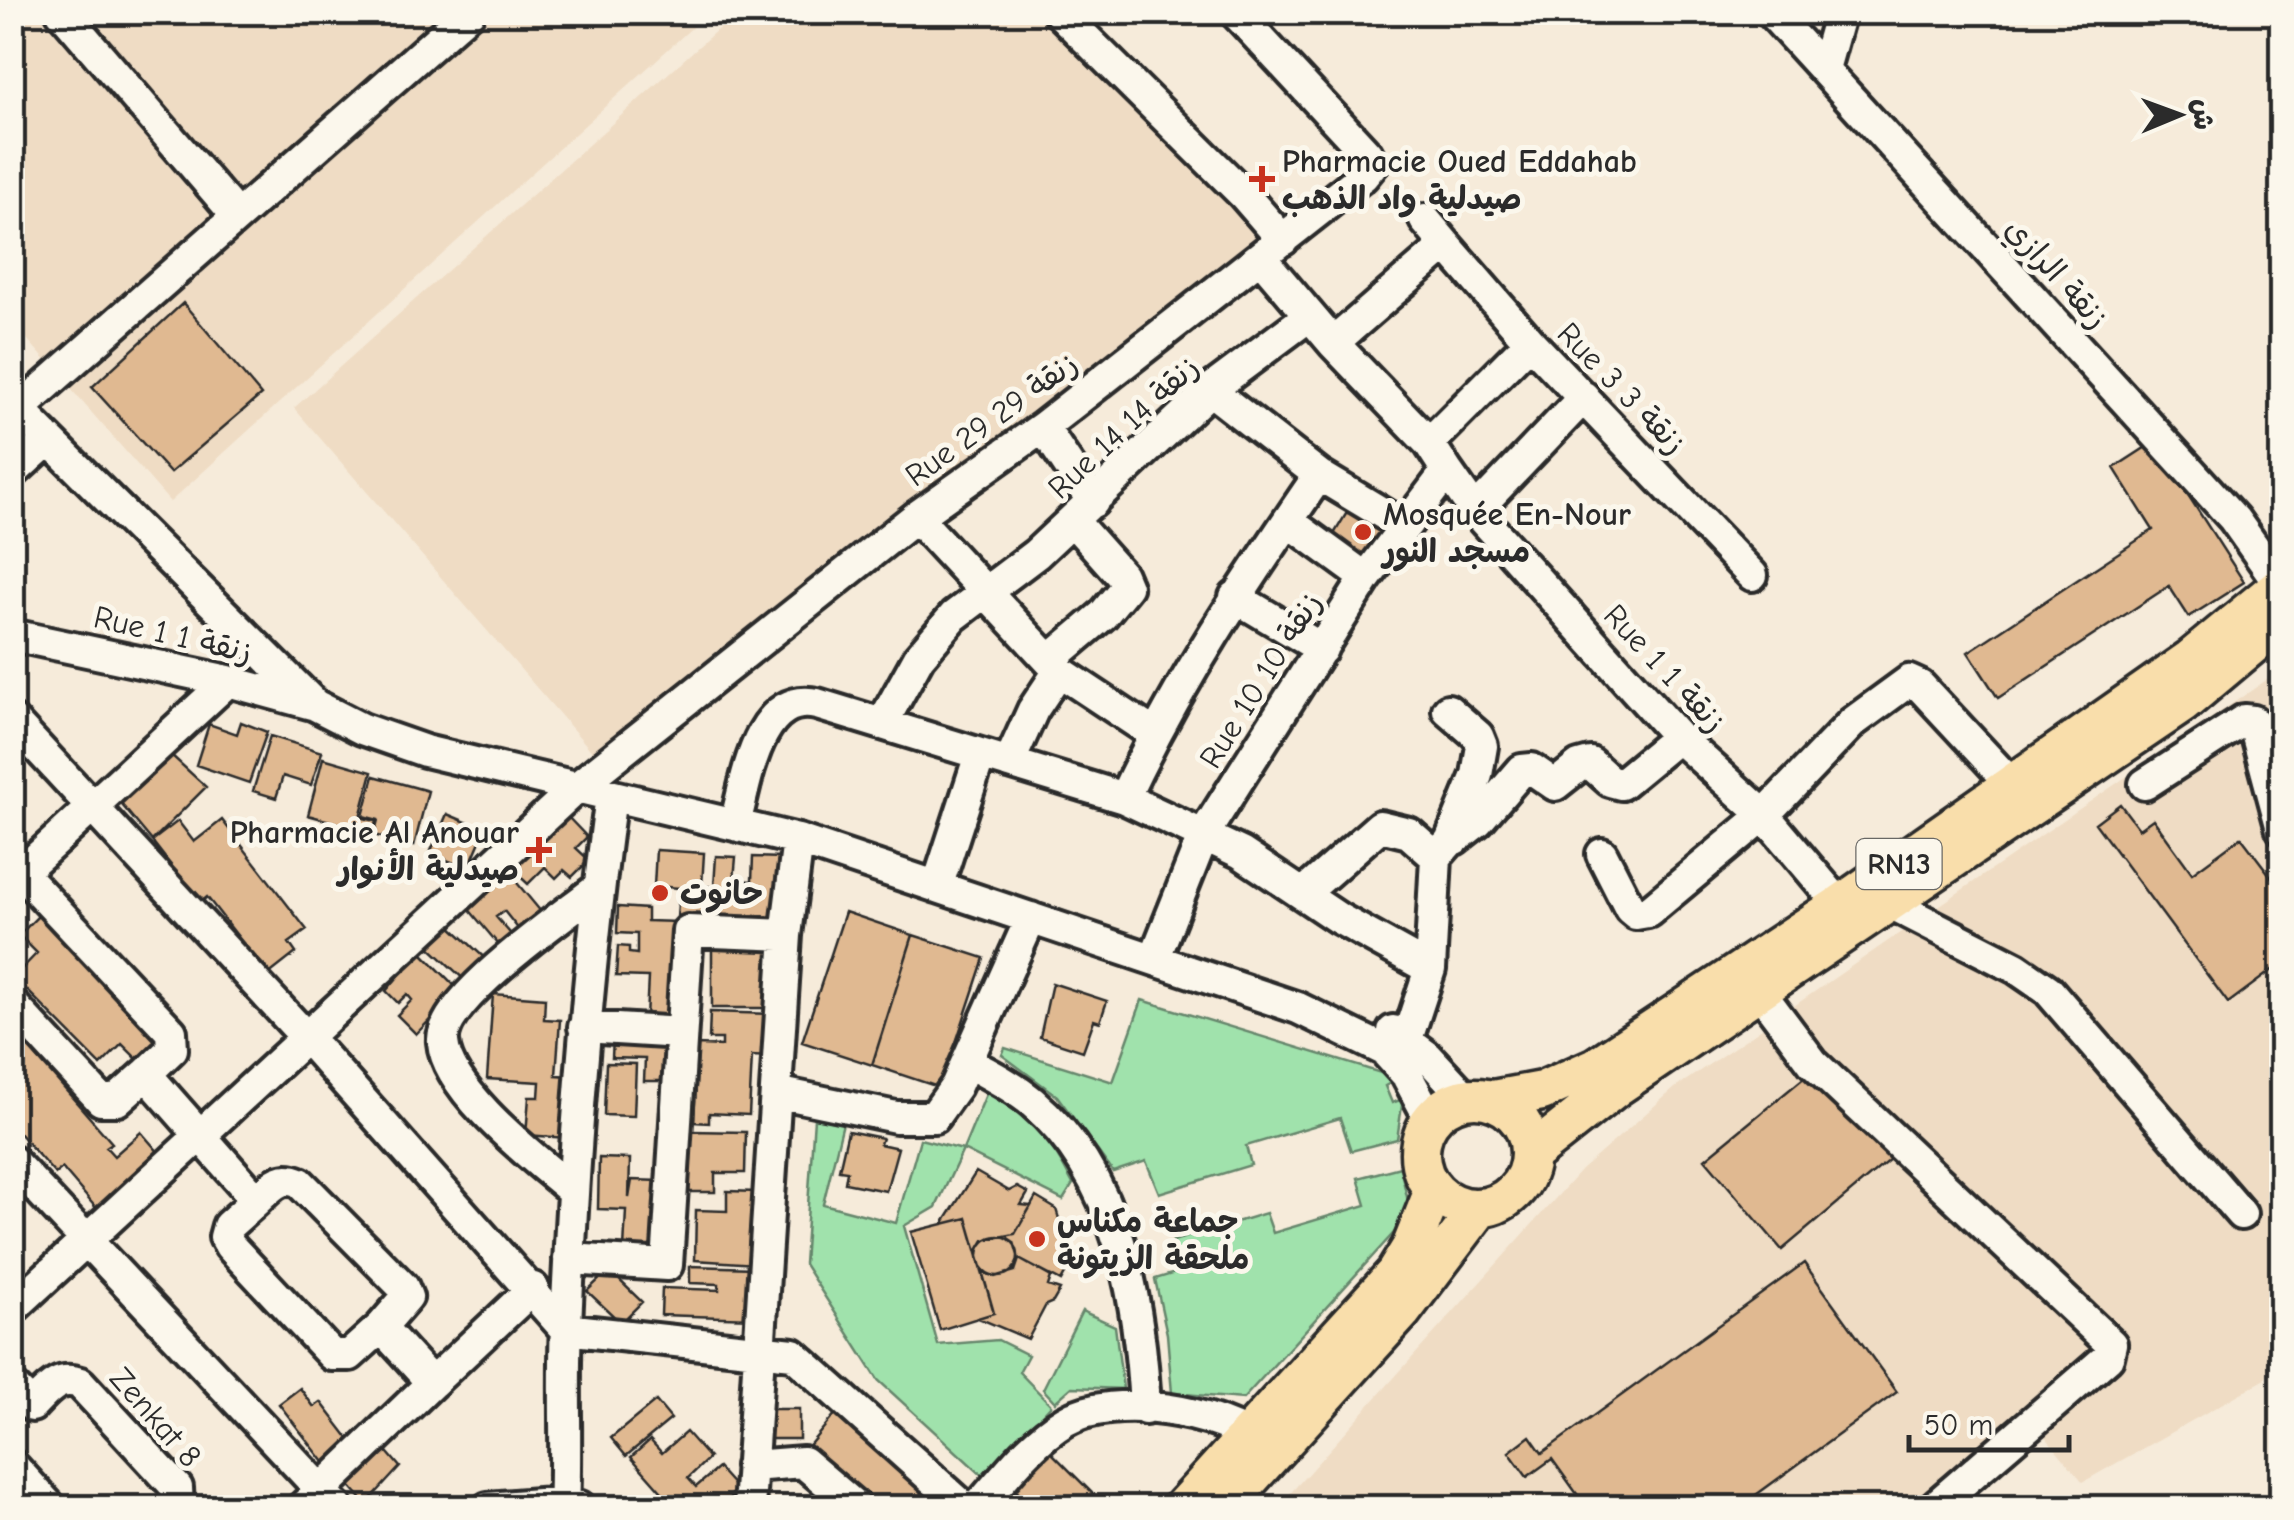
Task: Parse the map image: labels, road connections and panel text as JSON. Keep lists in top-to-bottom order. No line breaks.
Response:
{"streets":{"main road":["RN13"],"street":["زنقة الرازي","Rue 3 زنقة 3","Rue 29 زنقة 29","Rue 14 زنقة 14","Rue 1 زنقة 1","Rue 10 زنقة 10","Zenkat 8"]},"crossings":[["زنقة الرازي","RN13"],["Rue 3 زنقة 3","Rue 10 زنقة 10"],["Rue 29 زنقة 29","Rue 1 زنقة 1"],["Rue 14 زنقة 14","Rue 1 زنقة 1"],["Rue 1 زنقة 1","Rue 10 زنقة 10"],["Rue 1 زنقة 1","RN13"]],"places":{"health":["Pharmacie Oued Eddahab صيدلية واد الذهب","Pharmacie Al Anouar صيدلية الأنوار"],"other":["Mosquée En-Nour مسجد النور","حانوت","جماعة مكناس ملحقة الزيتونة"]},"scale_bar":"50 m","north":"right"}
